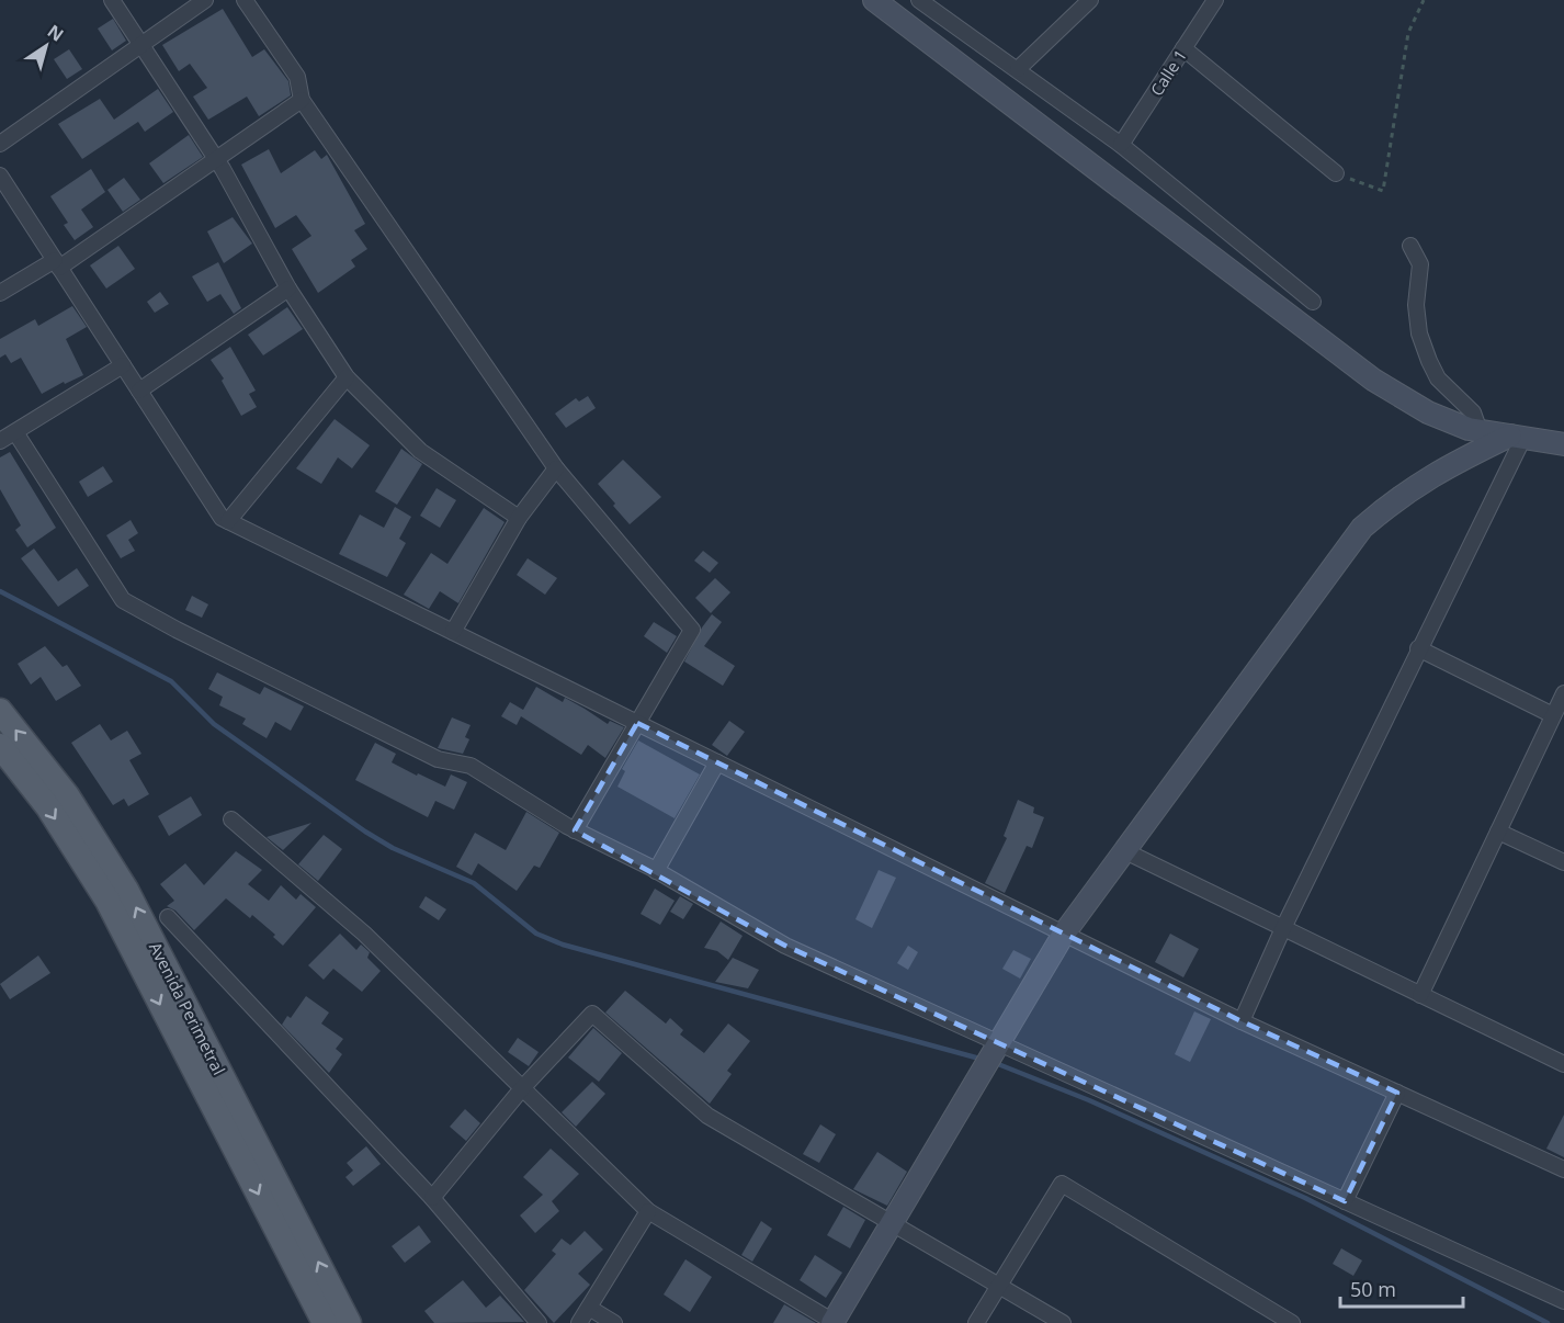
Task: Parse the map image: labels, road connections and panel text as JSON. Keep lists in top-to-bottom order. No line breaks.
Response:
{"streets":{"main road":["Avenida Perimetral"],"street":["Calle 1"]},"scale_bar":"50 m","north":"top right"}
